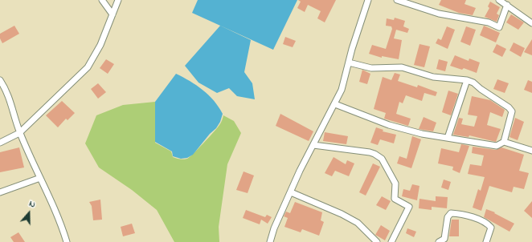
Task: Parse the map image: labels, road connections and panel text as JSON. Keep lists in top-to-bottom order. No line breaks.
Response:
{"north":"top"}
